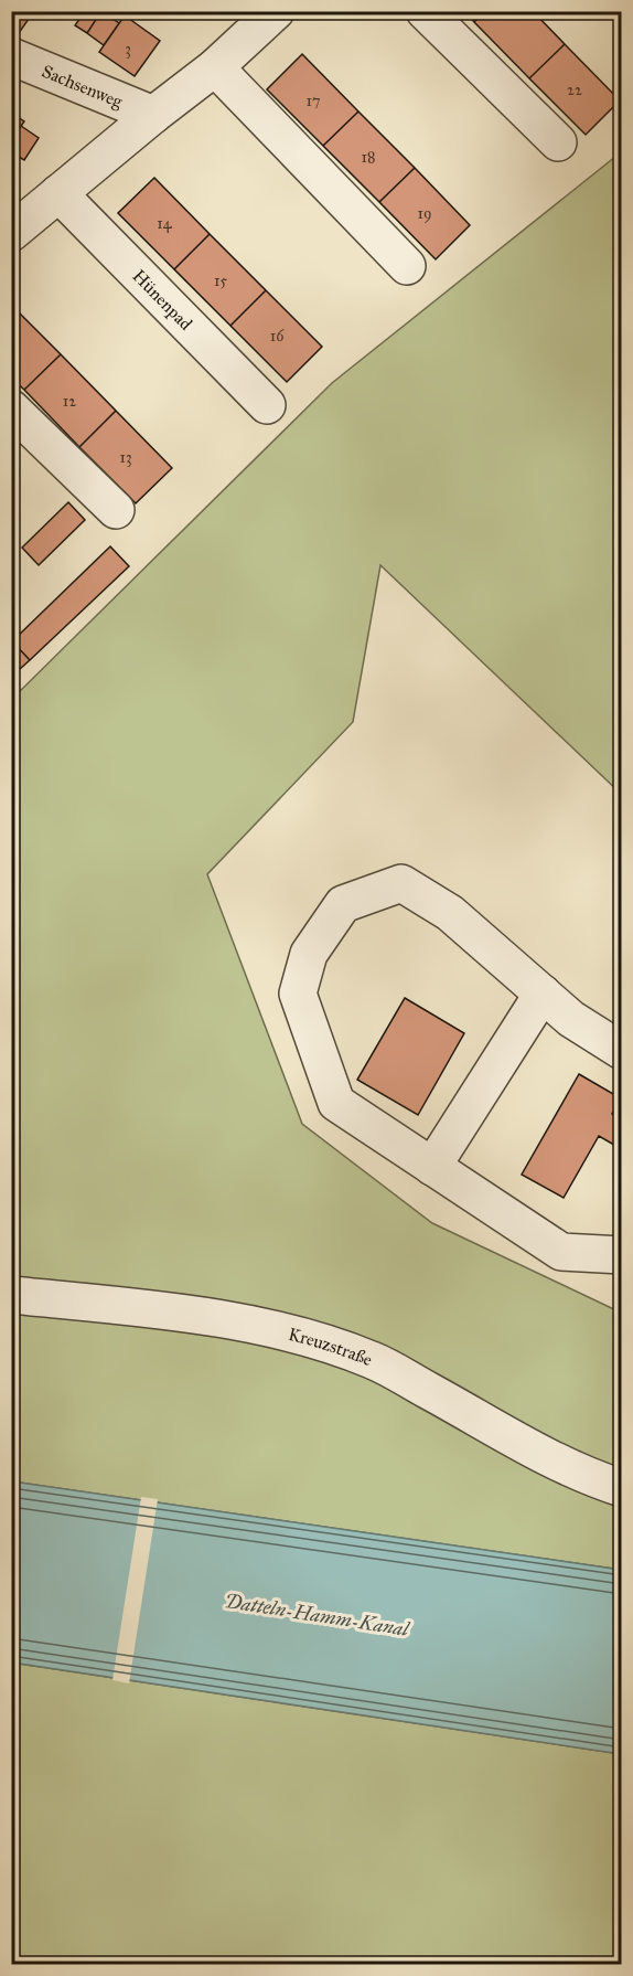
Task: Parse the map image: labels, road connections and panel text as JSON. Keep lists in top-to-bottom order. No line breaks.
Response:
{"streets":{"street":["Sachsenweg","Hünenpad","Kreuzstraße"]},"water":["Datteln-Hamm-Kanal"],"house_numbers":["3","22","17","18","19","14","15","16","12","13"]}
